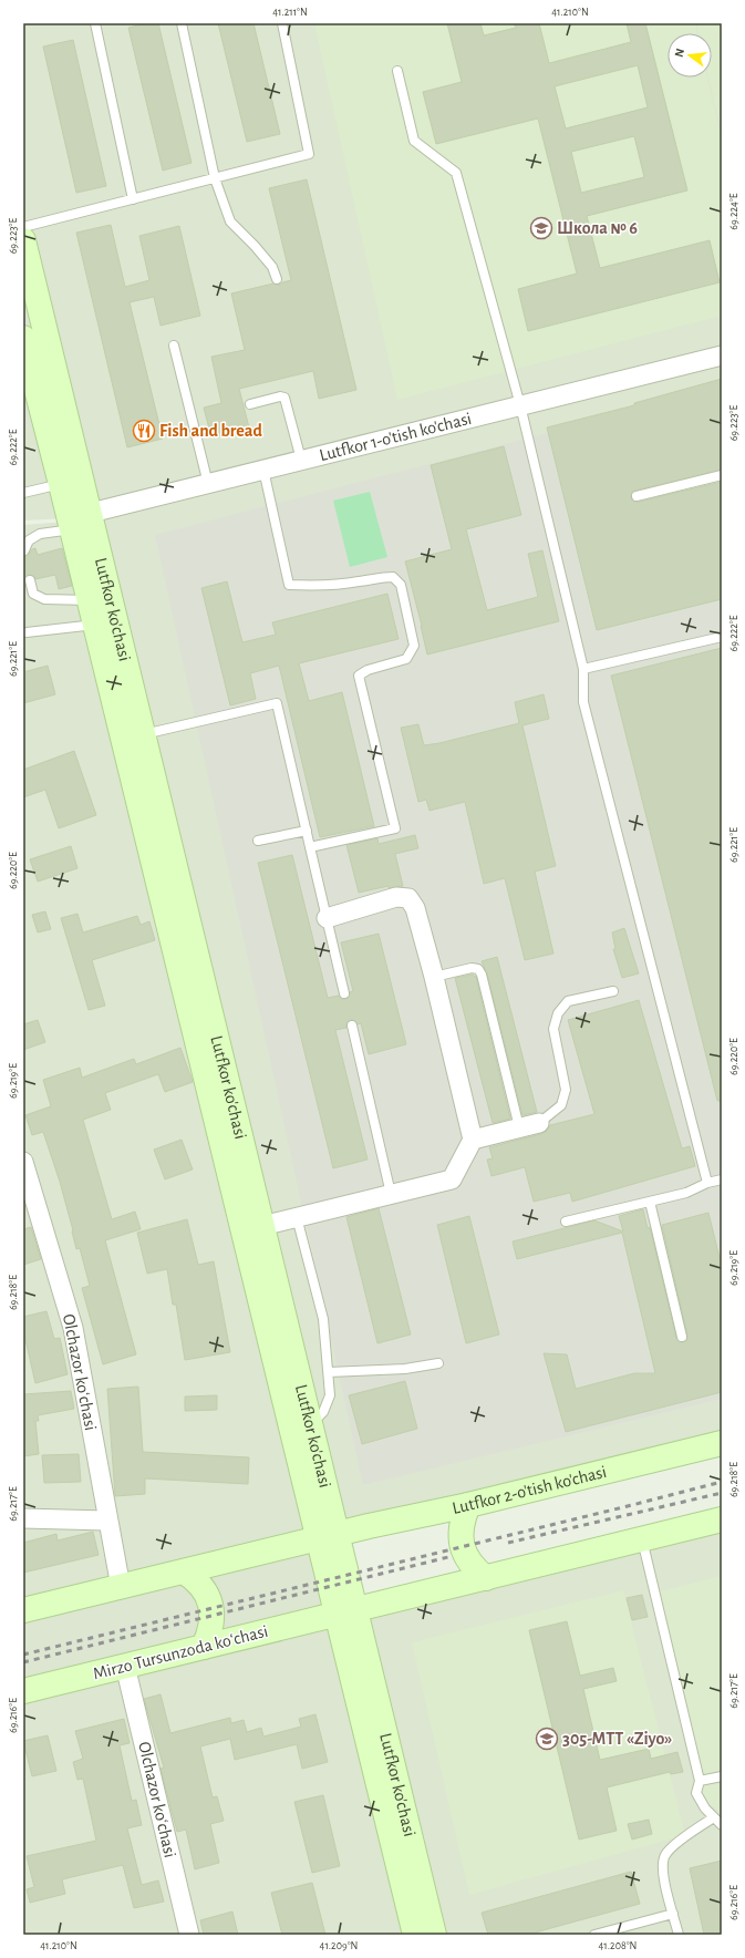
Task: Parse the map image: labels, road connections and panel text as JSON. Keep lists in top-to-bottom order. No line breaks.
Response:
{"streets":{"main road":["Lutfkor ko'chasi","Lutfkor 2-o'tish ko'chasi","Mirzo Tursunzoda koʻchasi"],"street":["Lutfkor 1-o'tish ko'chasi","Olchazor koʻchasi"]},"crossings":[["Lutfkor 1-o'tish ko'chasi","Lutfkor ko'chasi"],["Lutfkor ko'chasi","Lutfkor 2-o'tish ko'chasi"],["Lutfkor ko'chasi","Mirzo Tursunzoda koʻchasi"],["Olchazor koʻchasi","Mirzo Tursunzoda koʻchasi"]],"places":{"school or university":["Школа № 6","305-MTT «Ziyo»"],"restaurant":["Fish and bread"]},"north":"left","coordinates":["41.211°N","41.210°N","69.224°E","69.223°E","69.222°E","69.221°E","69.220°E","69.219°E","69.218°E","69.217°E","69.216°E","41.209°N","41.208°N"]}
